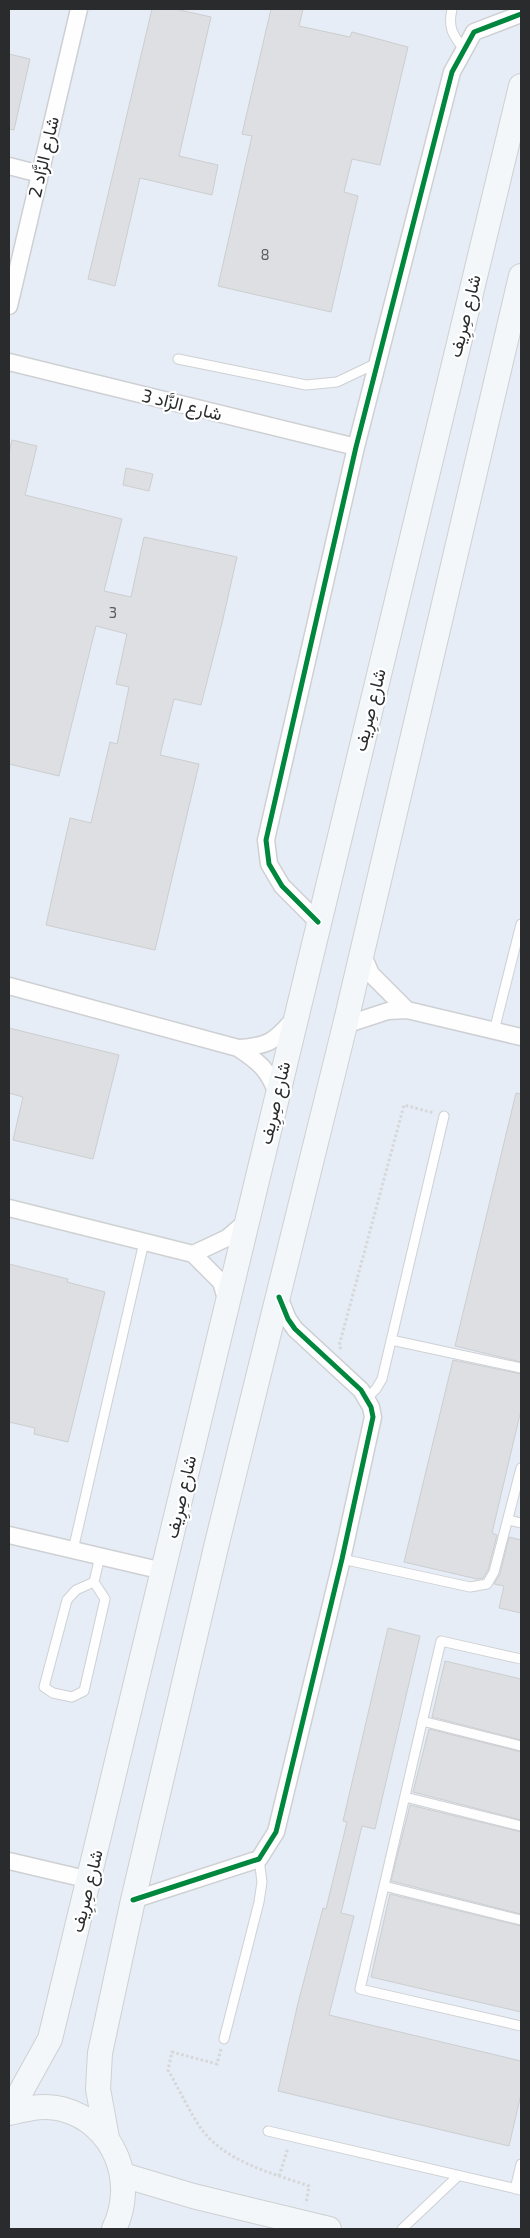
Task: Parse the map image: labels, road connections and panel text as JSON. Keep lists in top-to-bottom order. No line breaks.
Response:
{"streets":{"main road":["شارع صِرِيف"],"street":["شارع الزَّاد 2","شارع الزَّاد 3"]},"house_numbers":["8","3"]}
